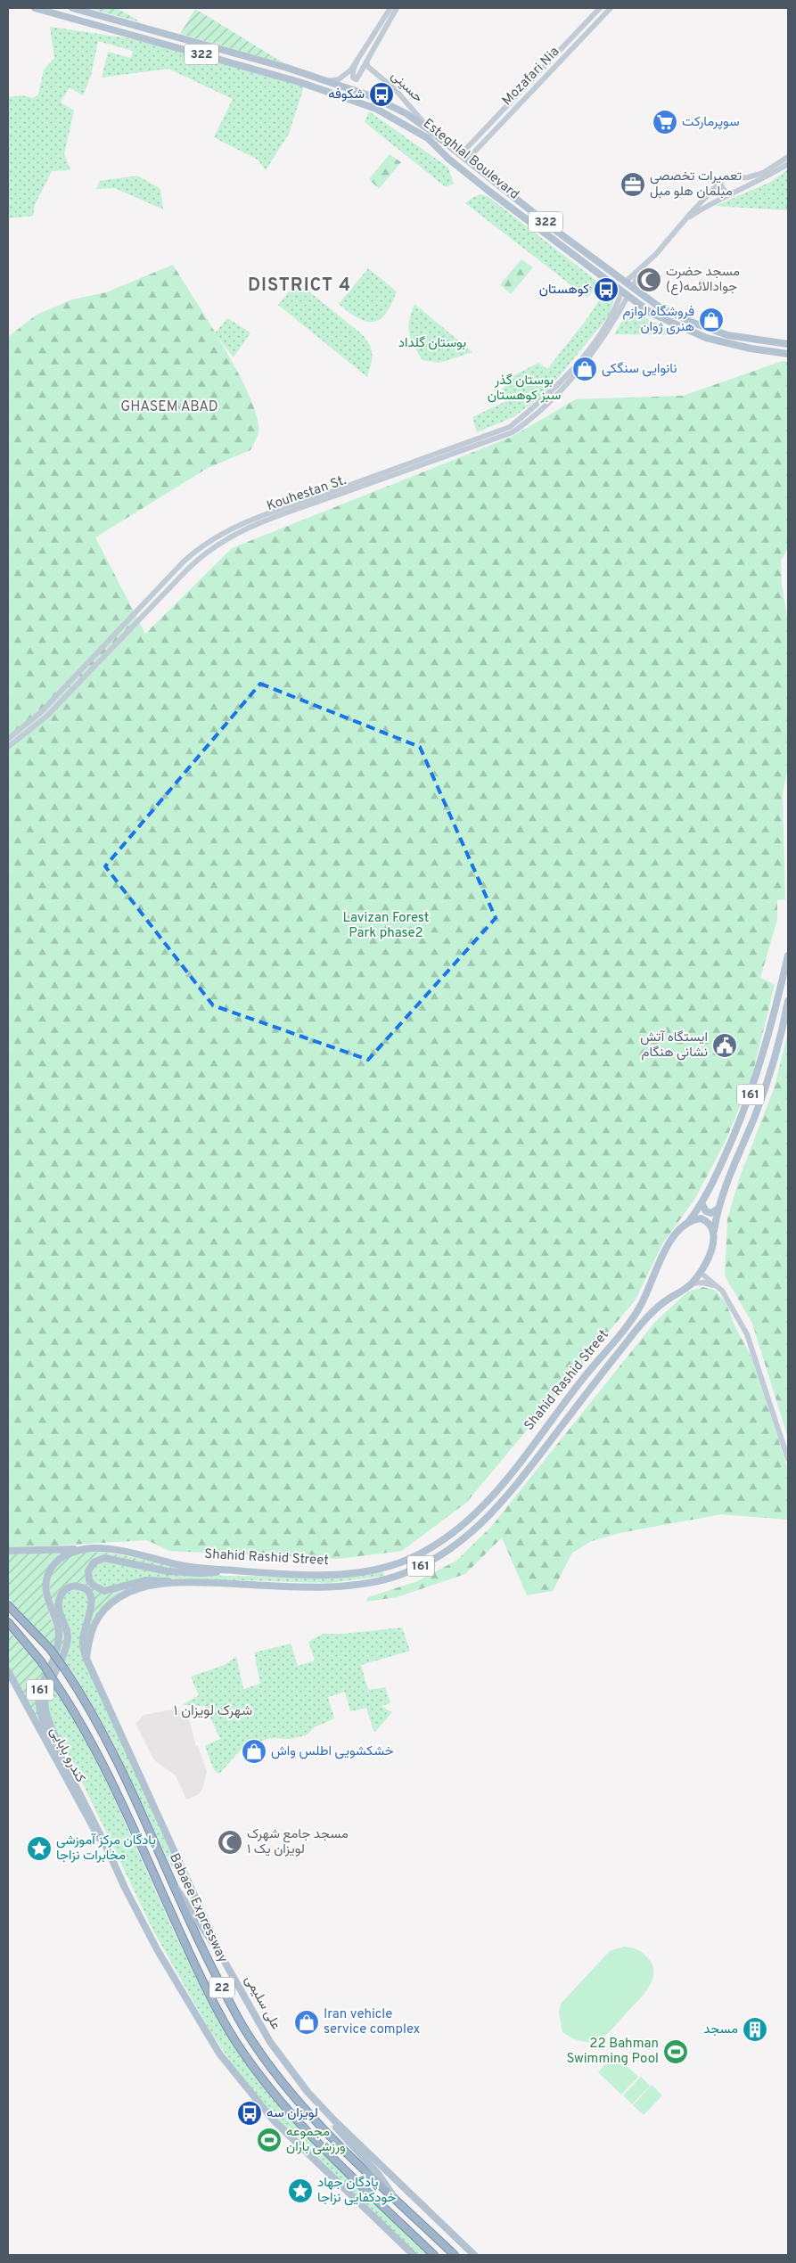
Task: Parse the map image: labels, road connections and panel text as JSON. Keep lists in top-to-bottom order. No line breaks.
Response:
{"streets":{"highway":["Babaee Expressway","22"],"main road":["322","Mozafari Nia","حسینی","Esteghlal Boulevard","Kouhestan St.","161","Shahid Rashid Street","کندرو بابایی","علی سلیمی"]},"crossings":[["Mozafari Nia","Esteghlal Boulevard"],["حسینی","Esteghlal Boulevard"],["Esteghlal Boulevard","Kouhestan St."],["161","Shahid Rashid Street"],["Shahid Rashid Street","کندرو بابایی"],["Shahid Rashid Street","علی سلیمی"],["کندرو بابایی","علی سلیمی"]],"districts":["DISTRICT 4","GHASEM ABAD","شهرک لویزان ۱"],"parks":["بوستان گلداد","بوستان گذر سبز کوهستان","Lavizan Forest Park phase2"],"places":{"bus stop":["شکوفه","کوهستان","لویزان سه"],"supermarket":["سوپرمارکت"],"office":["تعمیرات تخصصی مبلمان هلو مبل"],"mosque":["مسجد حضرت جوادالائمه(ع)","مسجد جامع شهرک لویزان یک ۱"],"shop":["فروشگاه لوازم هنری ژوان","نانوایی سنگکی","خشکشویی اطلس واش","Iran vehicle service complex"],"public building":["ایستگاه آتش نشانی هنگام"],"place":["پادگان مرکز آموزشی مخابرات نزاجا","پادگان جهاد خودکفایی نزاجا"],"building":["مسجد"],"sports":["22 Bahman Swimming Pool","مجموعه ورزشی باران"]}}
